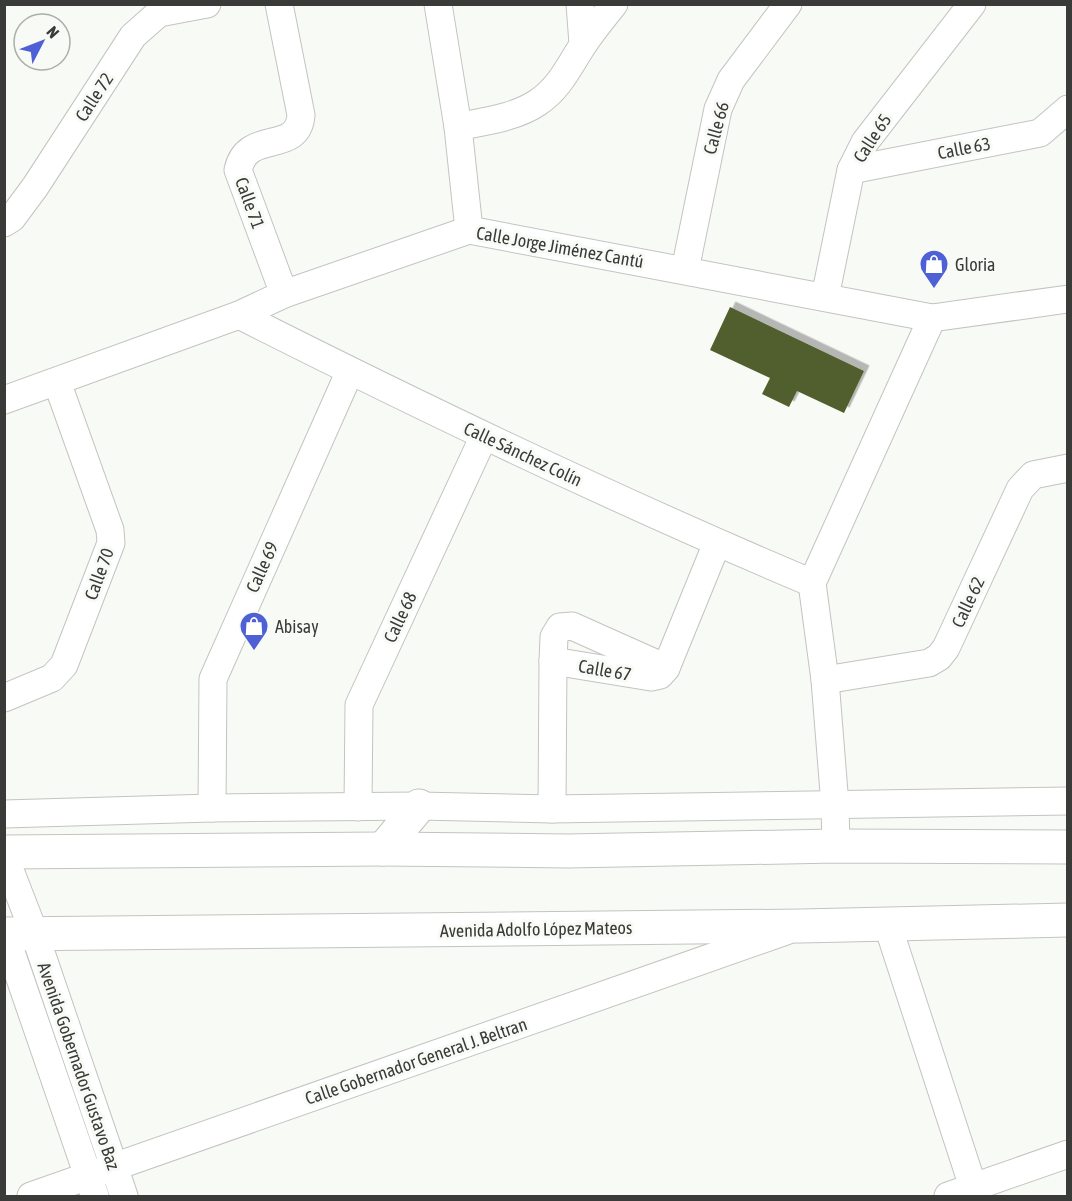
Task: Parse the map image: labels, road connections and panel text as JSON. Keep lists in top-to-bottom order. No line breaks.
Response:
{"streets":{"main road":["Avenida Adolfo López Mateos"],"street":["Calle 72","Calle 66","Calle 65","Calle 63","Calle 71","Calle Jorge Jiménez Cantú","Calle Sánchez Colín","Calle 69","Calle 70","Calle 62","Calle 68","Calle 67","Calle Gobernador General J. Beltran","Avenida Gobernador Gustavo Baz"]},"crossings":[["Calle 66","Calle Jorge Jiménez Cantú"],["Calle 65","Calle 63"],["Calle 65","Calle Jorge Jiménez Cantú"],["Calle 71","Calle Jorge Jiménez Cantú"],["Calle Jorge Jiménez Cantú","Calle Sánchez Colín"],["Calle Jorge Jiménez Cantú","Calle 70"],["Calle Sánchez Colín","Calle 69"],["Calle Sánchez Colín","Calle 68"],["Avenida Adolfo López Mateos","Calle Gobernador General J. Beltran"],["Avenida Adolfo López Mateos","Avenida Gobernador Gustavo Baz"],["Calle Gobernador General J. Beltran","Avenida Gobernador Gustavo Baz"]],"places":{"shop":["Gloria","Abisay"]},"north":"top right"}
